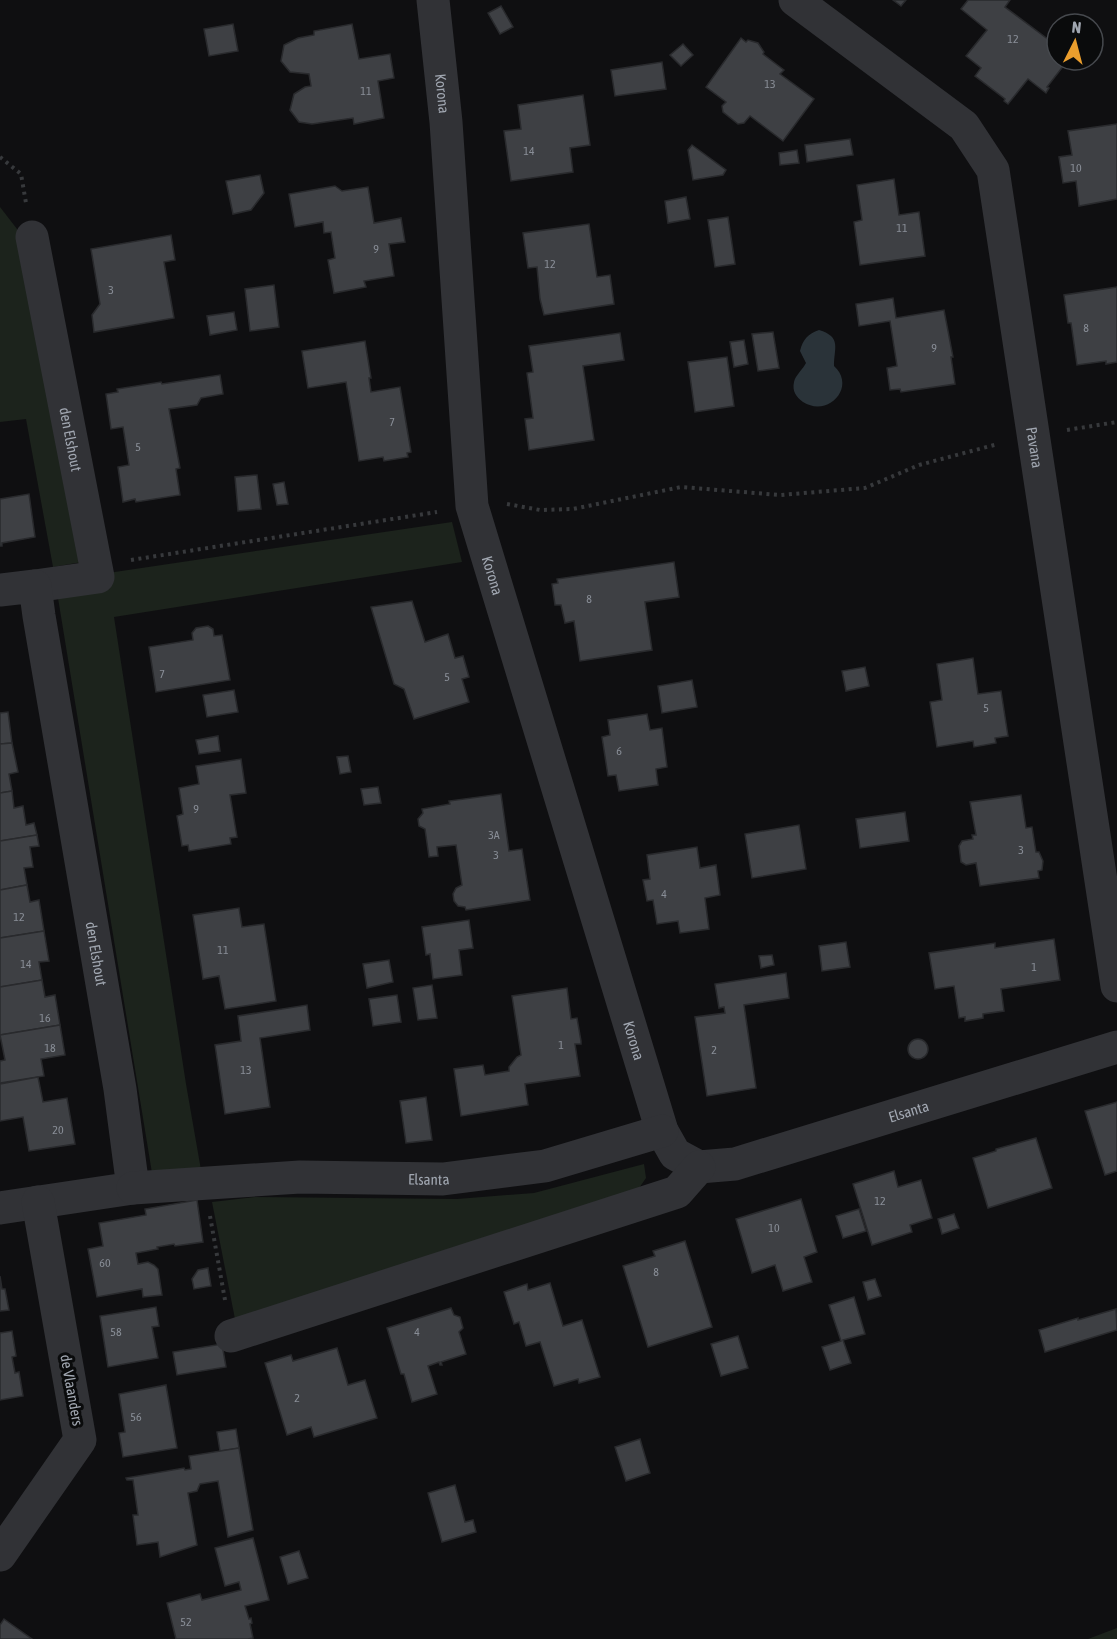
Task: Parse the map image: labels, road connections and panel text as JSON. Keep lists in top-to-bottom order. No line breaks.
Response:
{"streets":{"street":["Korona","den Elshout","Pavana","Elsanta","de Vlaanders"]},"crossings":[["Korona","Elsanta"],["den Elshout","Elsanta"]],"house_numbers":["12","13","11","14","10","11","9","12","3","8","9","7","5","8","7","5","5","6","9","3A","3","3","4","12","11","14","1","16","1","18","2","13","20","12","10","60","8","58","4","2","56","52"],"north":"top"}
